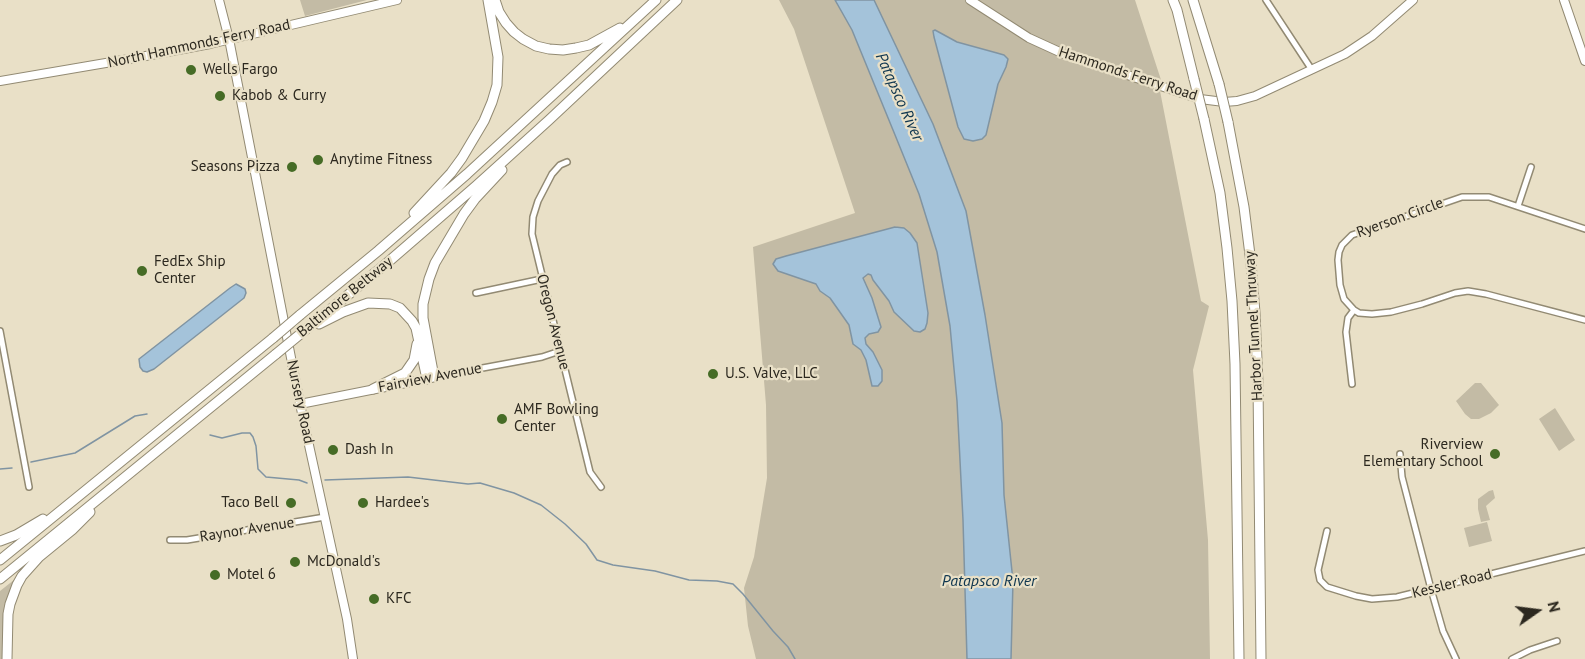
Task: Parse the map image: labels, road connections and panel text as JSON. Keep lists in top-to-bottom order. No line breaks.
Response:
{"streets":{"highway":["Baltimore Beltway","Harbor Tunnel Thruway"],"main road":["North Hammonds Ferry Road","Hammonds Ferry Road","Fairview Avenue","Nursery Road"],"street":["Ryerson Circle","Oregon Avenue","Raynor Avenue","Kessler Road"]},"crossings":[["North Hammonds Ferry Road","Nursery Road"],["Oregon Avenue","Fairview Avenue"],["Fairview Avenue","Nursery Road"],["Nursery Road","Raynor Avenue"]],"water":["Patapsco River"],"places":["Wells Fargo","Kabob & Curry","Anytime Fitness","Seasons Pizza","FedEx Ship Center","U.S. Valve, LLC","AMF Bowling Center","Dash In","Riverview Elementary School","Taco Bell","Hardee's","McDonald's","Motel 6","KFC"],"north":"right"}
